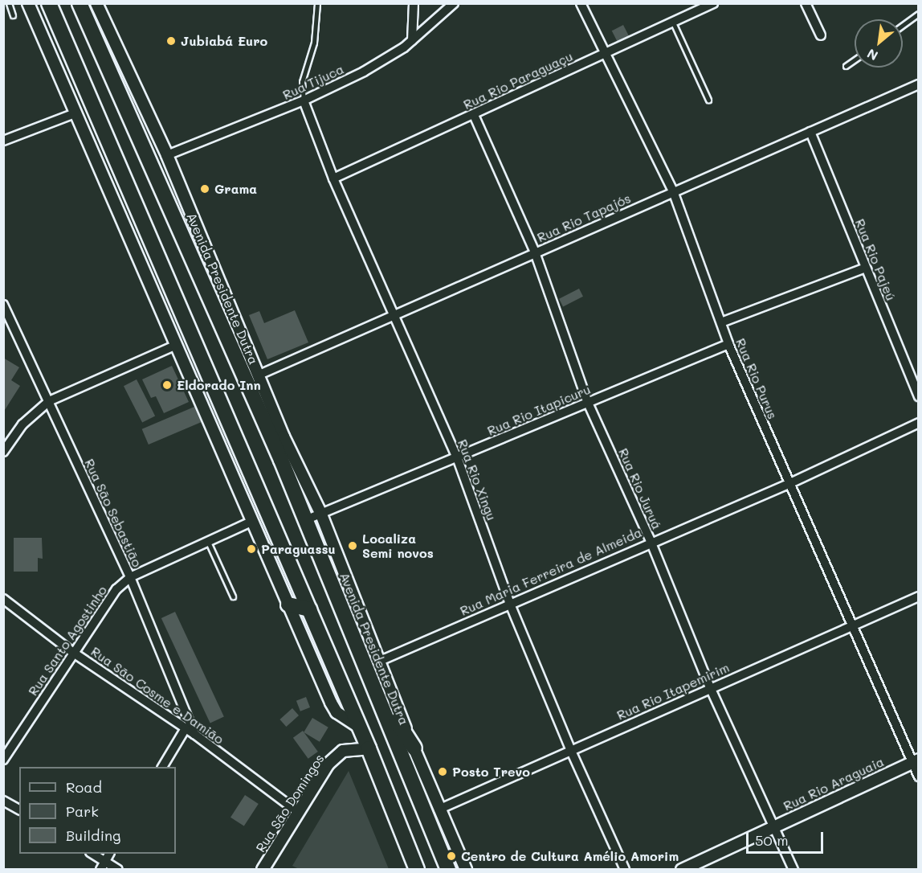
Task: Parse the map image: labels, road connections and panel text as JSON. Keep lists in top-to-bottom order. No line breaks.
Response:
{"streets":{"highway":["Avenida Presidente Dutra"],"street":["Rua Rio Paraguaçu","Rua Tijuca","Rua Rio Tapajós","Rua Rio Pajeú","Rua Rio Purus","Rua Rio Itapicuru","Rua Rio Xingu","Rua Rio Juruá","Rua São Sebastião","Rua Maria Ferreira de Almeida","Rua Santo Agostinho","Rua Rio Itapemirim","Rua São Cosme e Damião","Rua Rio Araguaia","Rua São Domingos"]},"crossings":[["Rua Rio Paraguaçu","Rua Rio Purus"],["Rua Rio Paraguaçu","Rua Rio Xingu"],["Rua Rio Paraguaçu","Rua Rio Juruá"],["Rua Tijuca","Avenida Presidente Dutra"],["Rua Tijuca","Rua Rio Xingu"],["Rua Rio Tapajós","Rua Rio Pajeú"],["Rua Rio Tapajós","Avenida Presidente Dutra"],["Rua Rio Tapajós","Rua Rio Purus"],["Rua Rio Tapajós","Rua Rio Xingu"],["Rua Rio Tapajós","Rua Rio Juruá"],["Avenida Presidente Dutra","Rua Rio Itapicuru"],["Avenida Presidente Dutra","Rua Maria Ferreira de Almeida"],["Avenida Presidente Dutra","Rua Rio Itapemirim"],["Rua Rio Purus","Rua Rio Itapicuru"],["Rua Rio Purus","Rua Maria Ferreira de Almeida"],["Rua Rio Purus","Rua Rio Itapemirim"],["Rua Rio Purus","Rua Rio Araguaia"],["Rua Rio Itapicuru","Rua Rio Xingu"],["Rua Rio Itapicuru","Rua Rio Juruá"],["Rua Rio Xingu","Rua Maria Ferreira de Almeida"],["Rua Rio Xingu","Rua Rio Itapemirim"],["Rua Rio Juruá","Rua Maria Ferreira de Almeida"],["Rua Rio Juruá","Rua Rio Itapemirim"],["Rua Rio Juruá","Rua Rio Araguaia"],["Rua São Sebastião","Rua Santo Agostinho"],["Rua São Sebastião","Rua São Cosme e Damião"],["Rua Santo Agostinho","Rua São Cosme e Damião"],["Rua São Cosme e Damião","Rua São Domingos"]],"places":["Jubiabá Euro","Grama","Eldorado Inn","Localiza Semi novos","Paraguassu","Posto Trevo","Centro de Cultura Amélio Amorim"],"legend":["Road","Park","Building"],"scale_bar":"50 m","north":"bottom left"}
